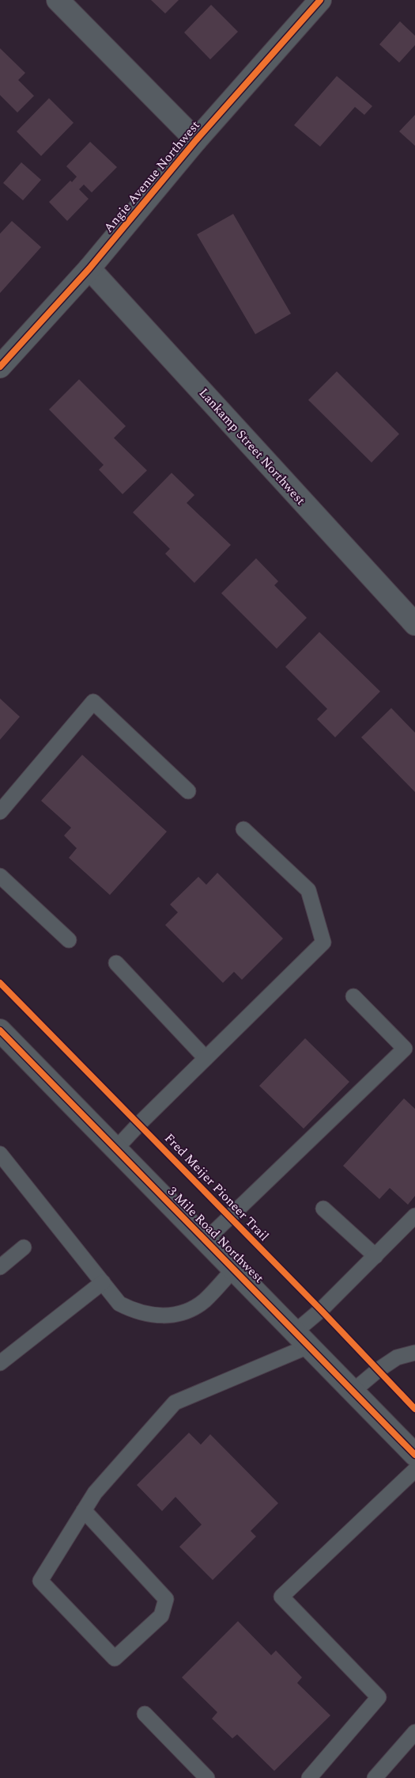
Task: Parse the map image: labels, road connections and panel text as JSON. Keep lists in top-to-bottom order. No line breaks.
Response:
{"streets":{"street":["Angie Avenue Northwest","Lankamp Street Northwest","3 Mile Road Northwest"],"cycle path":["Fred Meijer Pioneer Trail"]},"crossings":[["Angie Avenue Northwest","Lankamp Street Northwest"]]}
